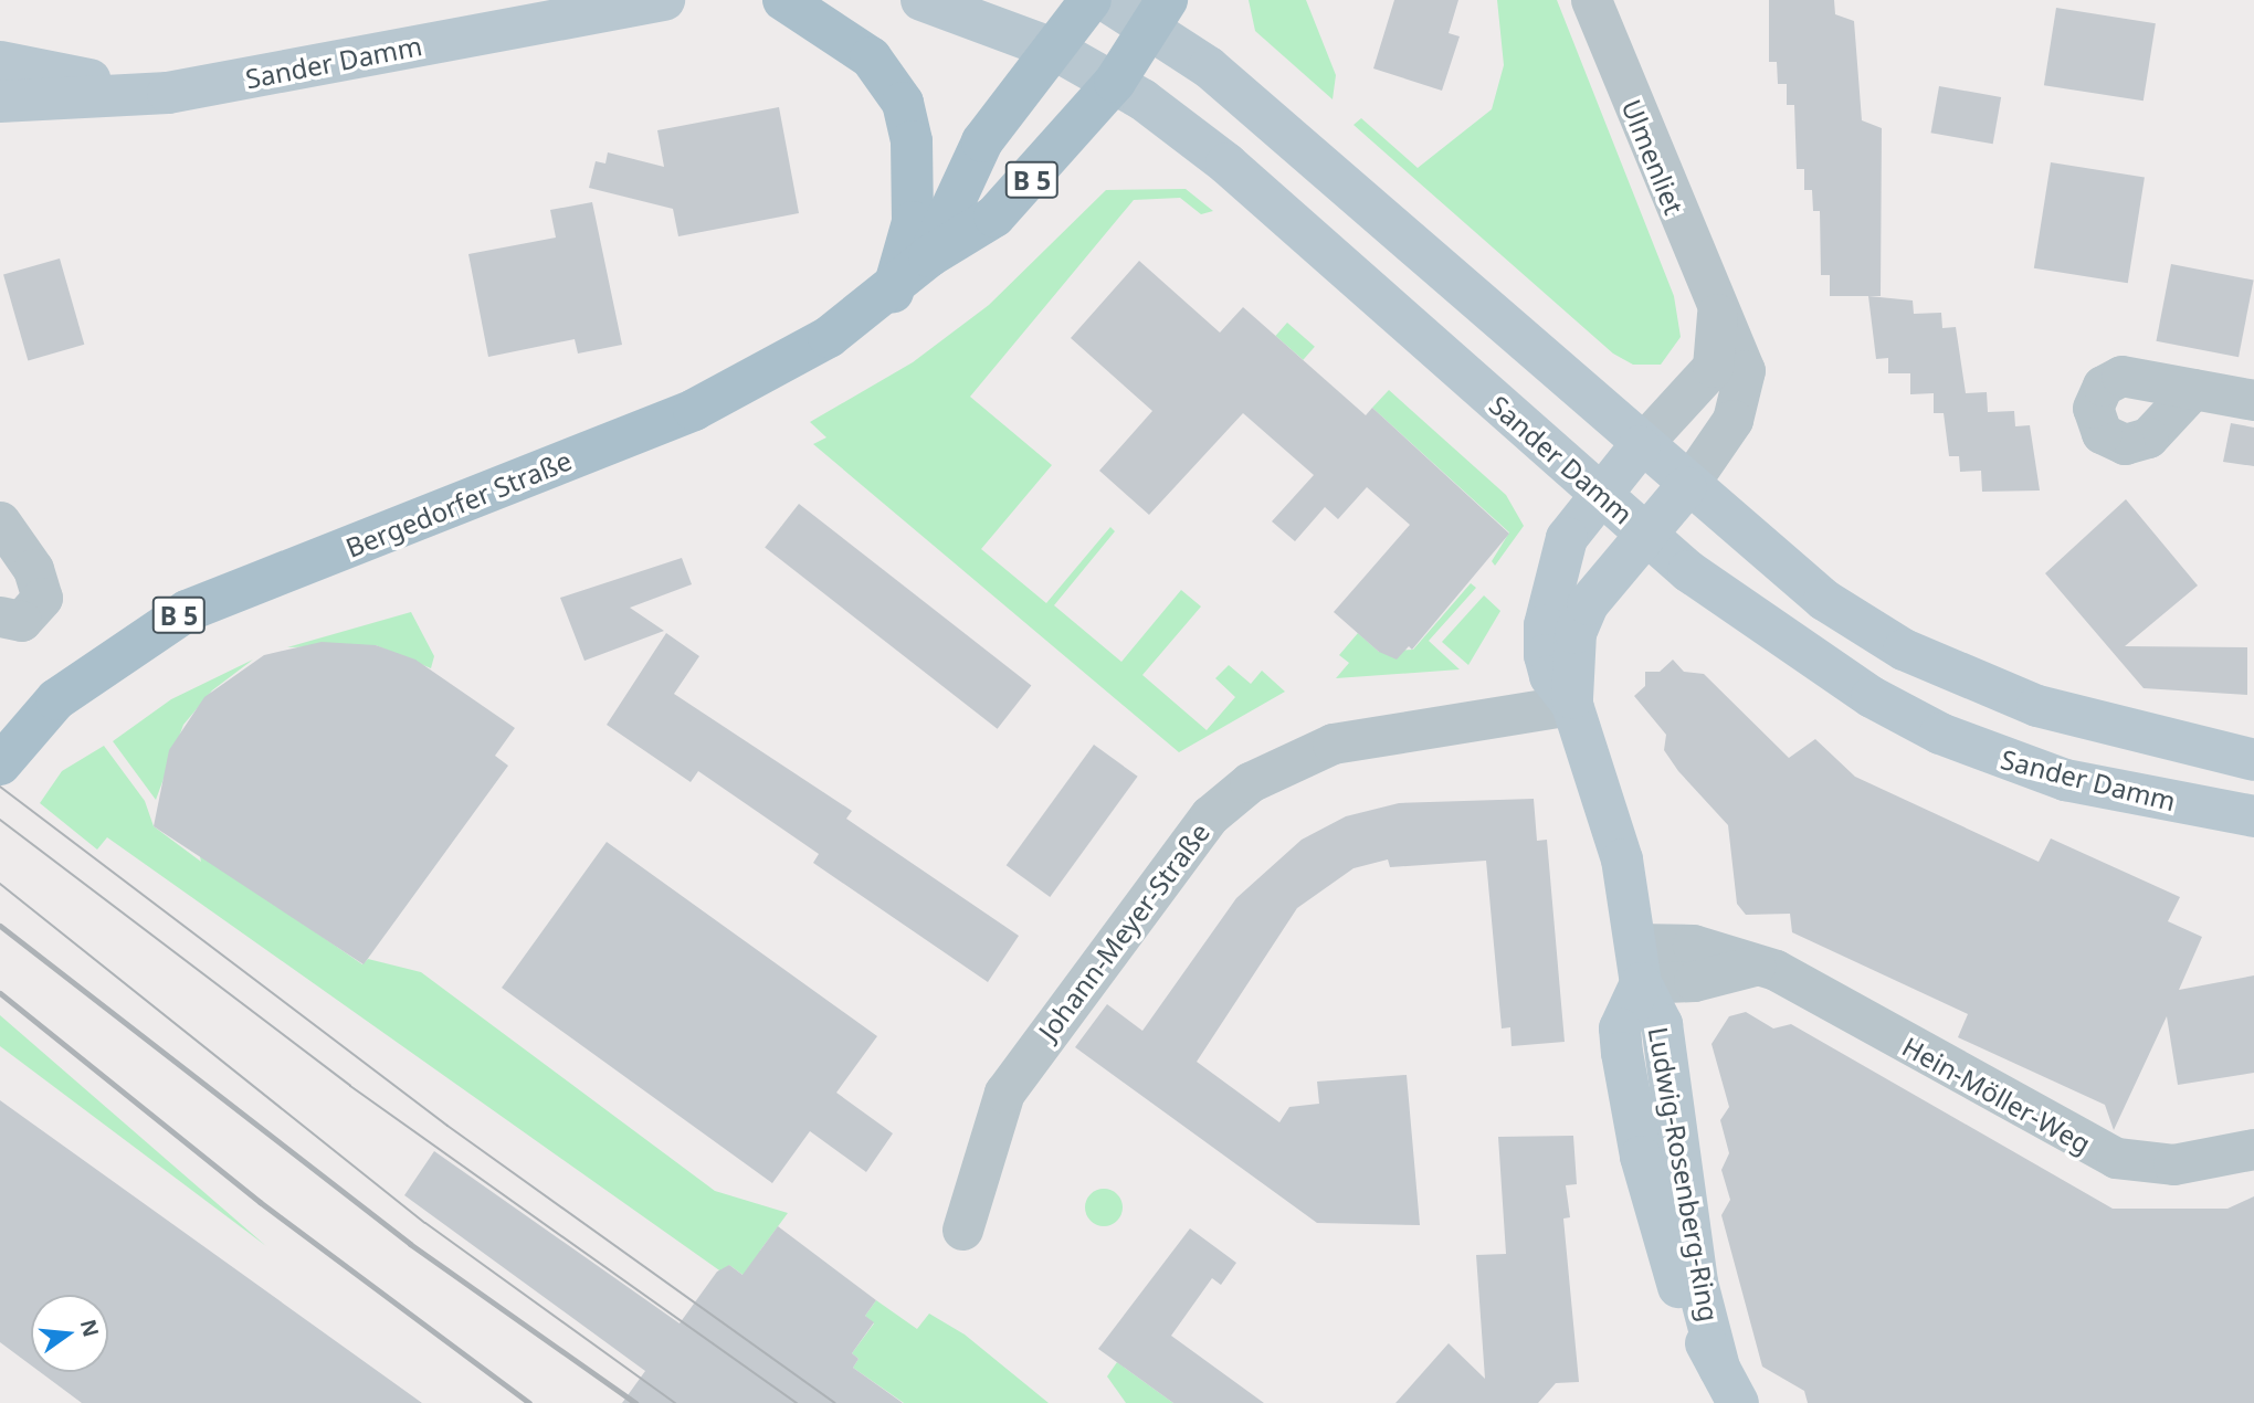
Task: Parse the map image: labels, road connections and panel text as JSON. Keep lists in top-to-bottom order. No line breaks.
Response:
{"streets":{"main road":["Sander Damm","B 5","Bergedorfer Straße","Ludwig-Rosenberg-Ring"],"street":["Ulmenliet","Johann-Meyer-Straße","Hein-Möller-Weg"]},"crossings":[["Sander Damm","Ulmenliet"],["Sander Damm","Bergedorfer Straße"],["Sander Damm","Ludwig-Rosenberg-Ring"],["Ulmenliet","Ludwig-Rosenberg-Ring"],["Johann-Meyer-Straße","Ludwig-Rosenberg-Ring"],["Hein-Möller-Weg","Ludwig-Rosenberg-Ring"]],"north":"right"}
